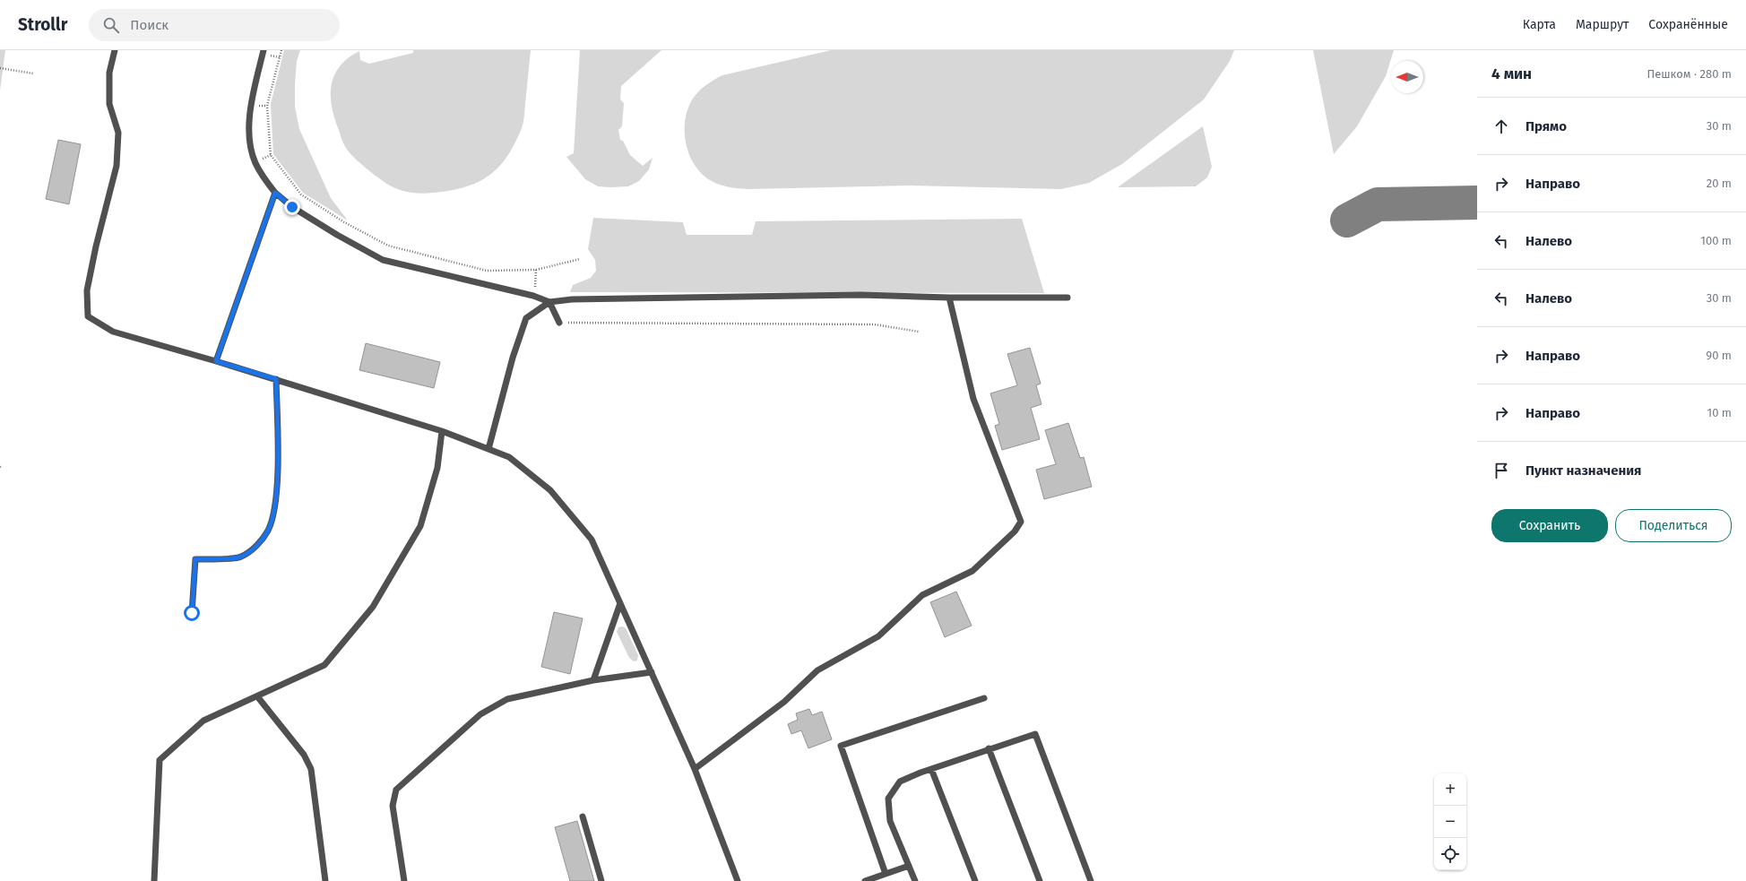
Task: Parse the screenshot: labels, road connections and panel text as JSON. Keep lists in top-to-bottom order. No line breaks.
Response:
{"north":"left","page":{"header":"Strollr","search":"Поиск","nav":["Карта","Маршрут","Сохранённые"],"heading":["4 мин","Пешком · 280 m"],"list":[["Прямо","30 m"],["Направо","20 m"],["Налево","100 m"],["Налево","30 m"],["Направо","90 m"],["Направо","10 m"],"Пункт назначения"],"buttons":["Сохранить","Поделиться"],"map_buttons":["+","−"]}}
